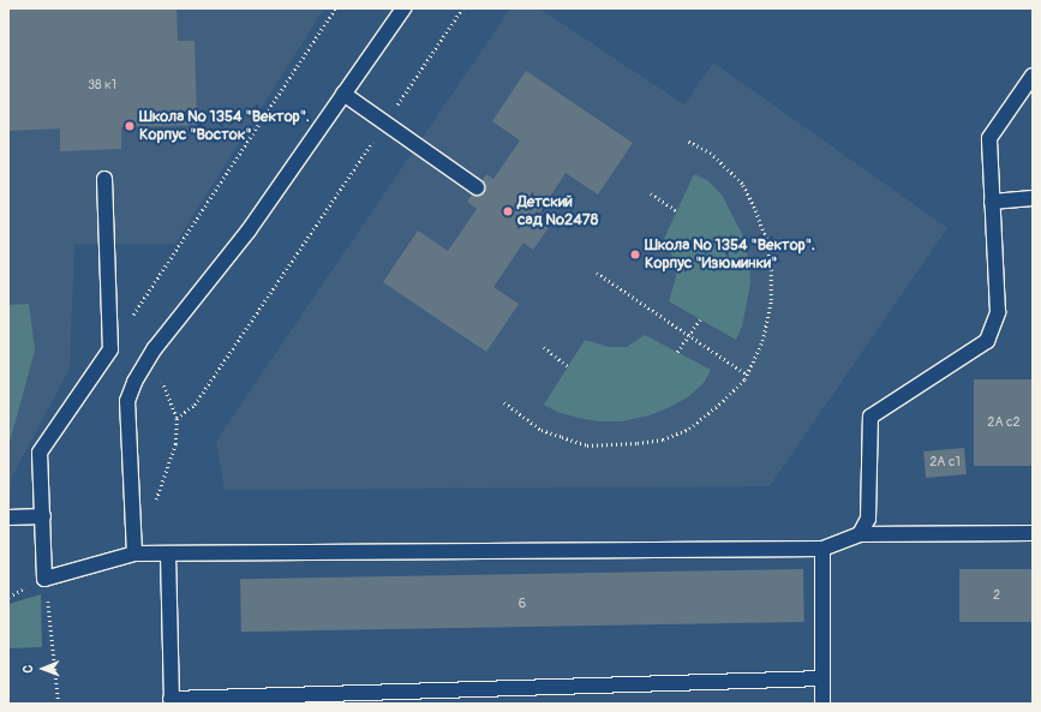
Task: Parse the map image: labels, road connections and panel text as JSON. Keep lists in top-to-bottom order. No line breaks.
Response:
{"places":["Школа № 1354 \"Вектор\". Корпус \"Восток\"","Детский сад №2478","Школа № 1354 \"Вектор\". Корпус \"Изюминки\""],"house_numbers":["38 к1","2А с2","2А с1","2","6"],"north":"left"}
